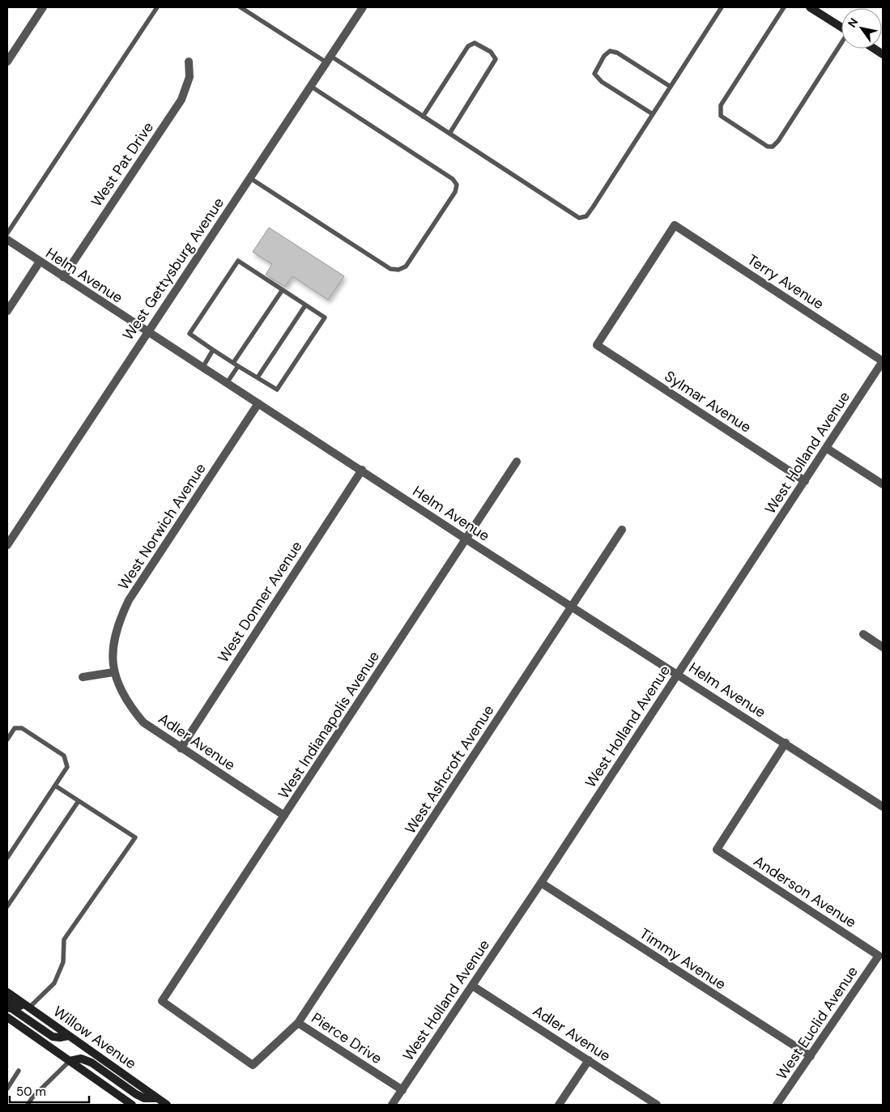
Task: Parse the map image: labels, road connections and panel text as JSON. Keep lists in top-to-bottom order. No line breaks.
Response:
{"streets":{"main road":["Willow Avenue"],"street":["West Pat Drive","West Gettysburg Avenue","Helm Avenue","Terry Avenue","Sylmar Avenue","West Holland Avenue","West Norwich Avenue","West Donner Avenue","West Indianapolis Avenue","Adler Avenue","West Ashcroft Avenue","Anderson Avenue","Timmy Avenue","West Euclid Avenue","Pierce Drive"]},"crossings":[["West Pat Drive","Helm Avenue"],["West Gettysburg Avenue","Helm Avenue"],["Helm Avenue","West Holland Avenue"],["Helm Avenue","West Norwich Avenue"],["Helm Avenue","West Donner Avenue"],["Helm Avenue","West Indianapolis Avenue"],["Helm Avenue","West Ashcroft Avenue"],["Helm Avenue","Anderson Avenue"],["Terry Avenue","Sylmar Avenue"],["Terry Avenue","West Holland Avenue"],["Sylmar Avenue","West Holland Avenue"],["West Holland Avenue","Adler Avenue"],["West Holland Avenue","Timmy Avenue"],["West Holland Avenue","Pierce Drive"],["West Norwich Avenue","Adler Avenue"],["West Donner Avenue","Adler Avenue"],["West Indianapolis Avenue","Adler Avenue"],["West Indianapolis Avenue","West Ashcroft Avenue"],["West Ashcroft Avenue","Pierce Drive"],["Anderson Avenue","West Euclid Avenue"],["Timmy Avenue","West Euclid Avenue"]],"scale_bar":"50 m","north":"top left"}
